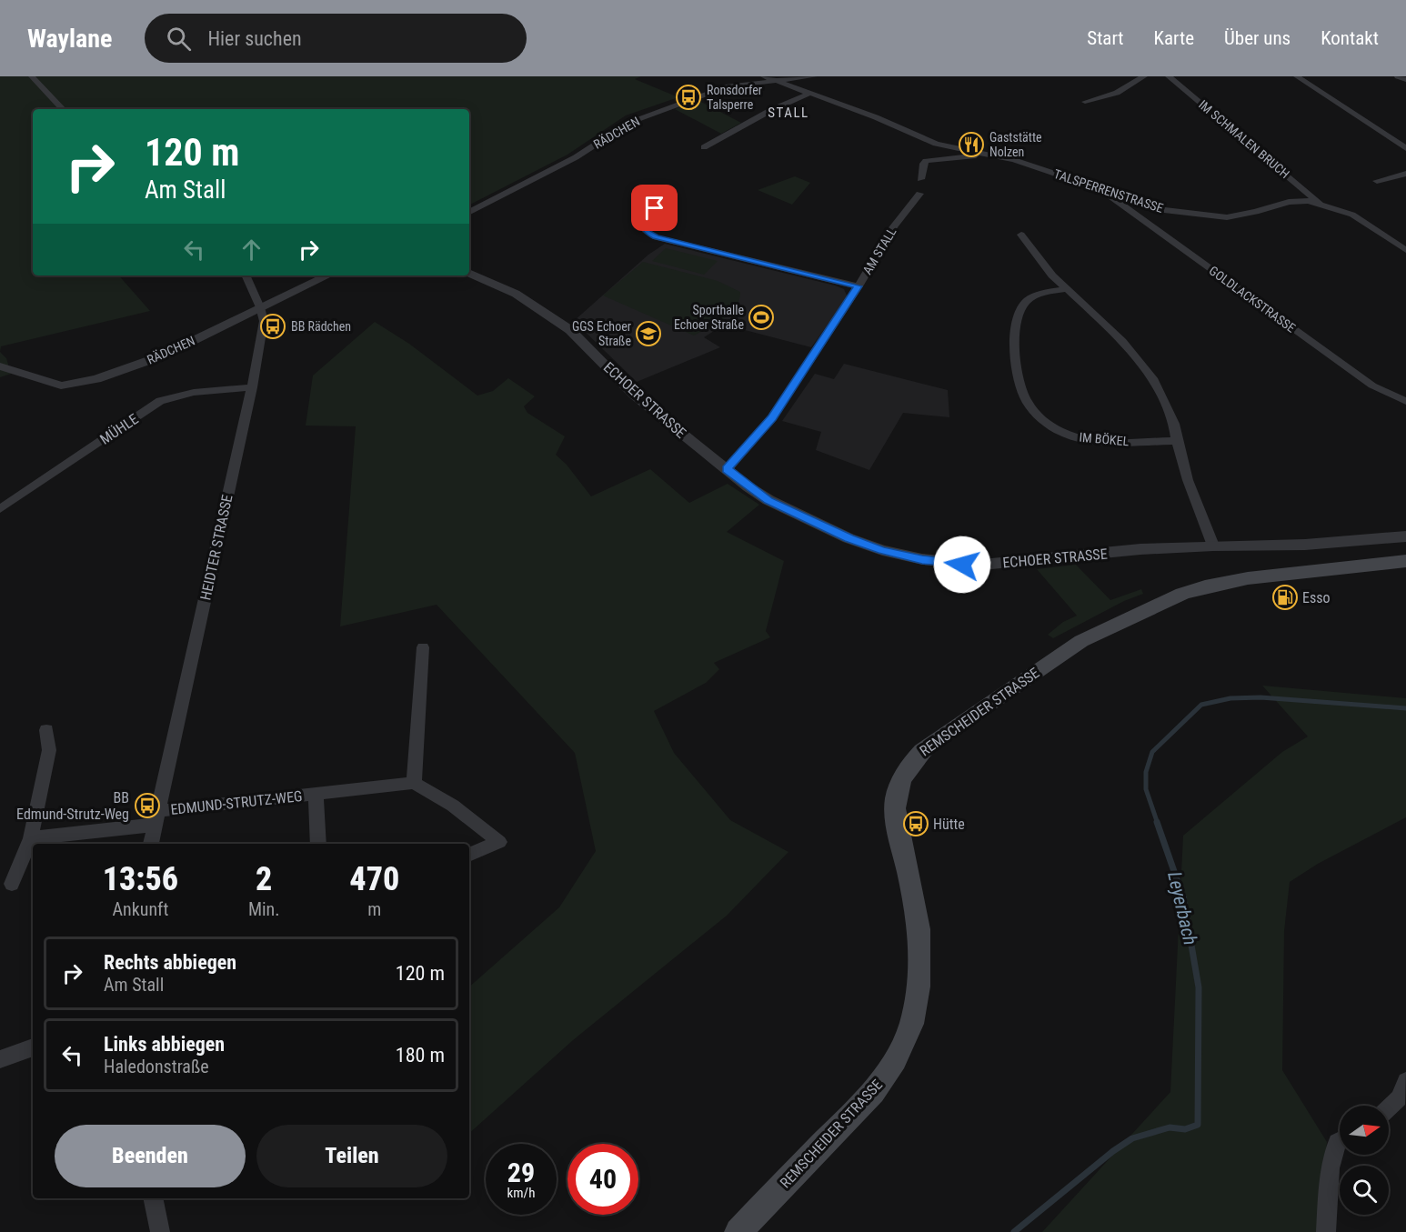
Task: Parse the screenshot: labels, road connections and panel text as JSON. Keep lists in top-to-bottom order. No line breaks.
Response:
{"streets":{"main road":["REMSCHEIDER STRASSE"],"street":["RÄDCHEN","IM SCHMALEN BRUCH","TALSPERRENSTRASSE","AM STALL","GOLDLACKSTRASSE","ECHOER STRASSE","MÜHLE","IM BÖKEL","HEIDTER STRASSE","EDMUND-STRUTZ-WEG"]},"crossings":[["RÄDCHEN","TALSPERRENSTRASSE"],["RÄDCHEN","HEIDTER STRASSE"],["IM SCHMALEN BRUCH","TALSPERRENSTRASSE"],["TALSPERRENSTRASSE","GOLDLACKSTRASSE"],["AM STALL","ECHOER STRASSE"],["MÜHLE","HEIDTER STRASSE"],["HEIDTER STRASSE","EDMUND-STRUTZ-WEG"]],"districts":["STALL"],"water":["Leyerbach"],"places":{"bus stop":["Ronsdorfer Talsperre","BB Rädchen","BB Edmund-Strutz-Weg","Hütte"],"restaurant":["Gaststätte Nolzen"],"sports":["Sporthalle Echoer Straße"],"school or university":["GGS Echoer Straße"],"fuel station":["Esso"]},"north":"right","page":{"header":"Waylane","search":"Hier suchen","nav":["Start","Karte","Über uns","Kontakt"],"turn":["120 m","Am Stall"],"eta":["13:56","Ankunft","2","Min.","470","m"],"list":[{"name":"Rechts abbiegen","note":"Am Stall","value":"120 m"},{"name":"Links abbiegen","note":"Haledonstraße","value":"180 m"}],"buttons":["Beenden","Teilen"],"speed":"29 km/h","limit":"40"}}
